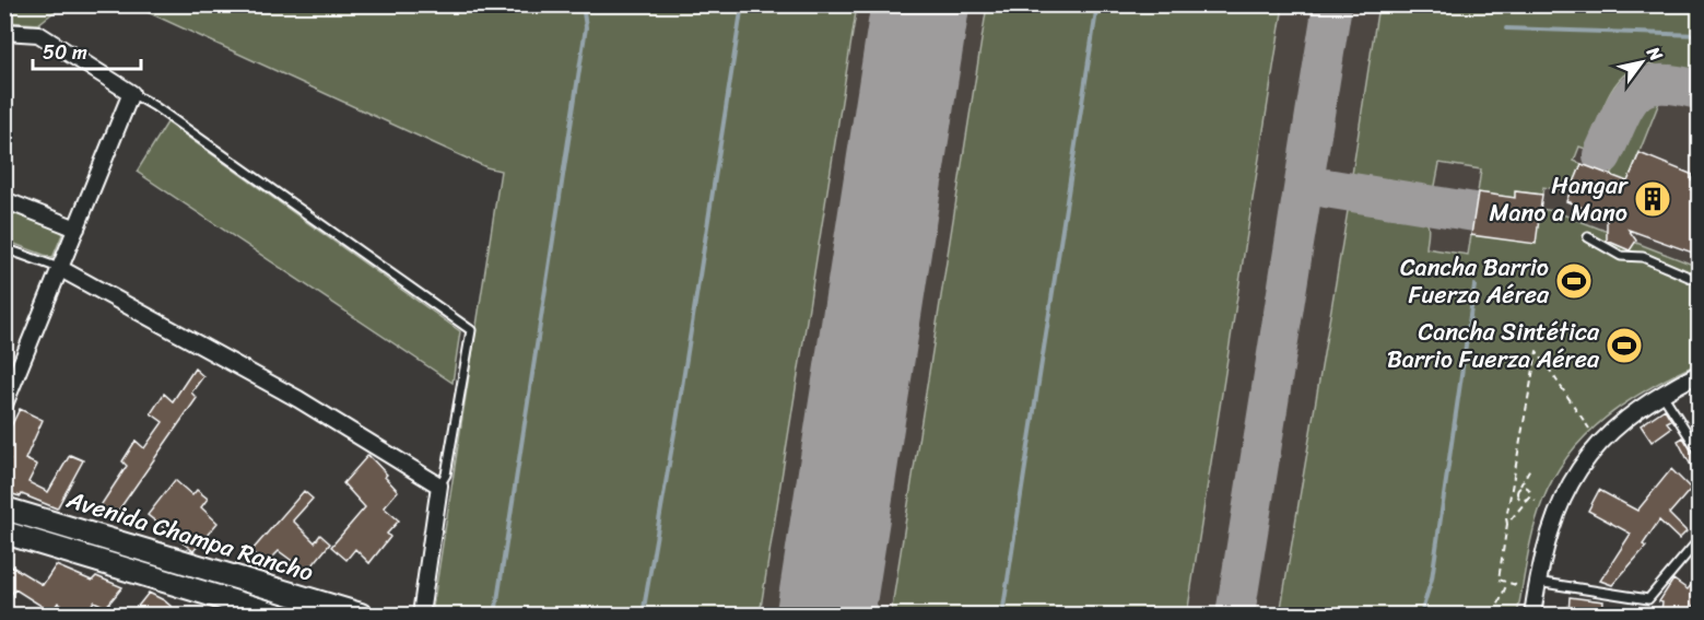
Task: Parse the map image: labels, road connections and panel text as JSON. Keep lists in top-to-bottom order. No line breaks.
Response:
{"streets":{"main road":["Avenida Champa Rancho"]},"places":{"building":["Hangar Mano a Mano"],"sports":["Cancha Barrio Fuerza Aérea","Cancha Sintética Barrio Fuerza Aérea"]},"scale_bar":"50 m","north":"top right"}
